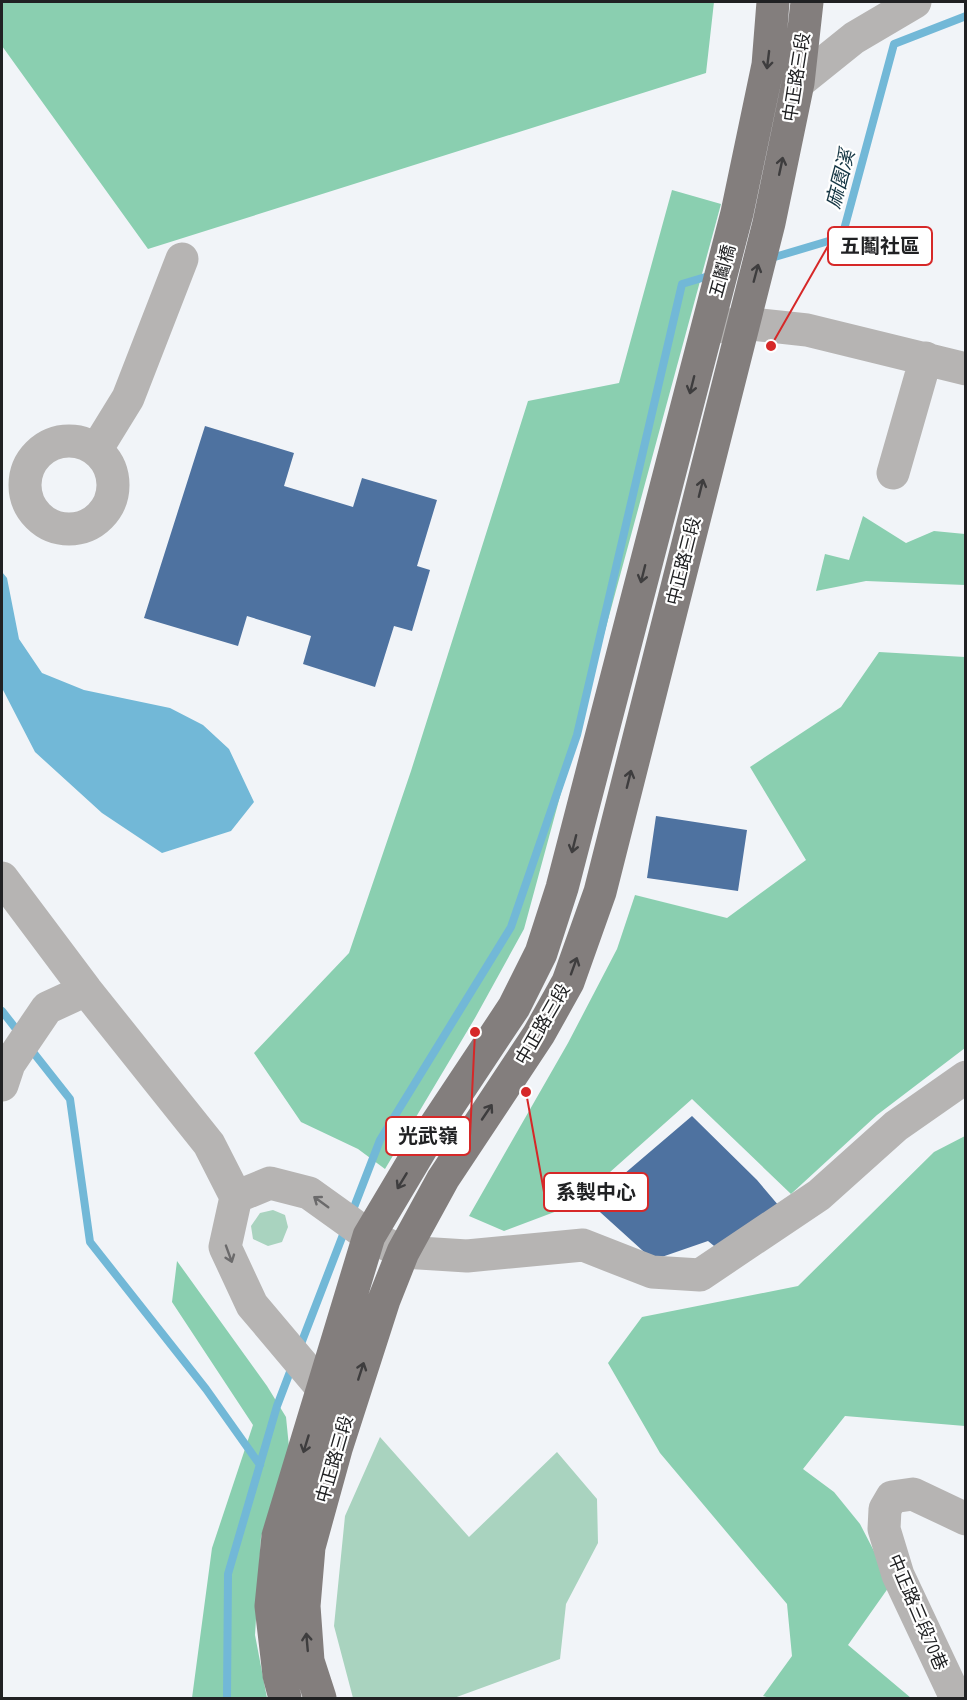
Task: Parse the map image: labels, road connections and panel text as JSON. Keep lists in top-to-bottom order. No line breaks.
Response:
{"streets":{"main road":["中正路三段","五鬮橋"],"street":["中正路三段70巷"]},"crossings":[["中正路三段","五鬮橋"]],"water":["麻園溪"],"places":["五鬮社區","光武嶺","系製中心"]}
